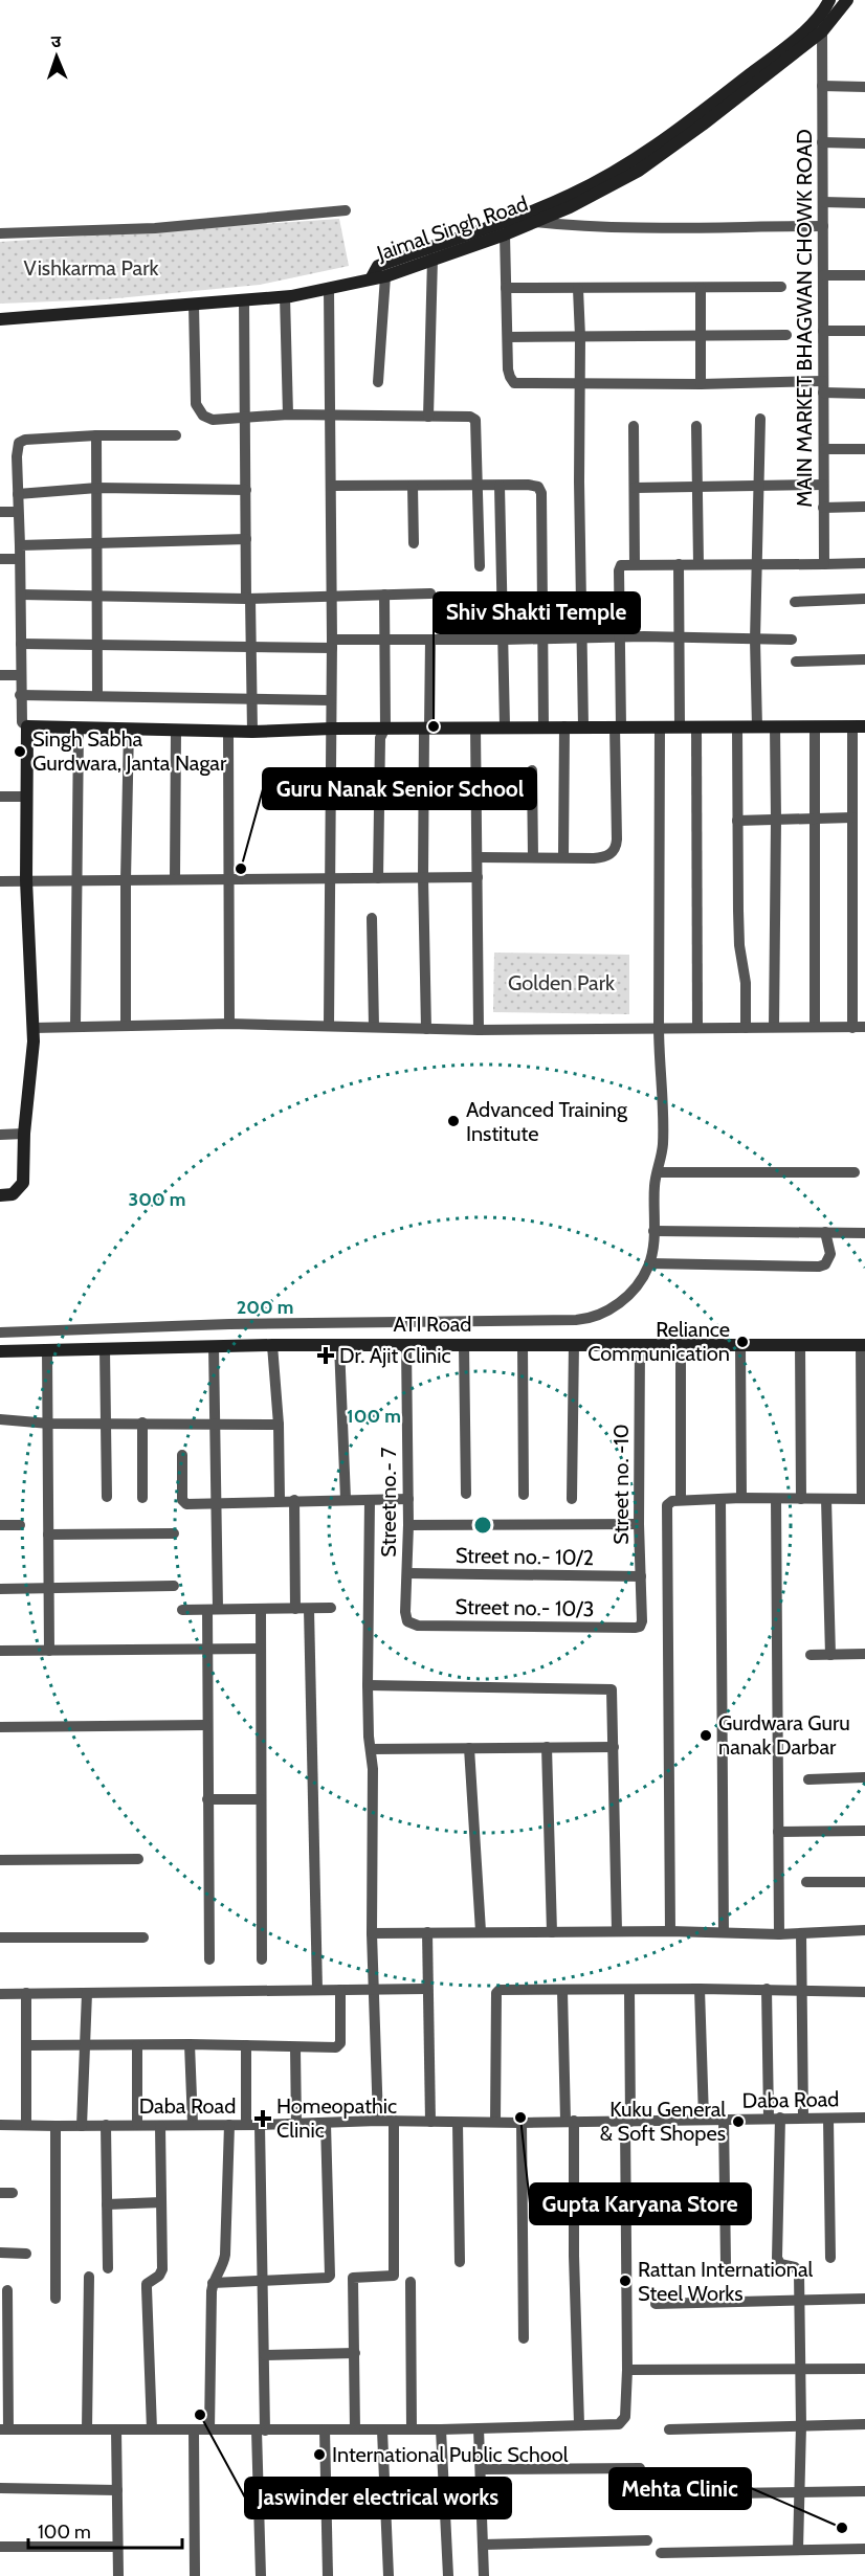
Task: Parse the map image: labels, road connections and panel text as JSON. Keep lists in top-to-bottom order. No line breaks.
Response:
{"streets":{"street":["Jaimal Singh Road","MAIN MARKET BHAGWAN CHOWK ROAD","ATI Road","Street no. -10","Street no.- 7","Street no.- 10/2","Street no.- 10/3","Daba Road"]},"crossings":[["Jaimal Singh Road","MAIN MARKET BHAGWAN CHOWK ROAD"],["ATI Road","Street no. -10"],["ATI Road","Street no.- 7"],["Street no. -10","Street no.- 10/2"],["Street no. -10","Street no.- 10/3"],["Street no.- 7","Street no.- 10/2"],["Street no.- 7","Street no.- 10/3"]],"parks":["Vishkarma Park","Golden Park"],"places":{"other":["Shiv Shakti Temple","Singh Sabha Gurdwara, Janta Nagar","Guru Nanak Senior School","Advanced Training Institute","Reliance Communication","Gurdwara Guru nanak Darbar","Gupta Karyana Store","Kuku General & Soft Shopes","Rattan International Steel Works","Jaswinder electrical works","International Public School","Mehta Clinic"],"health":["Dr. Ajit Clinic","Homeopathic Clinic"]},"scale_bar":"100 m","north":"top","rings":["300 m","200 m","100 m"]}
